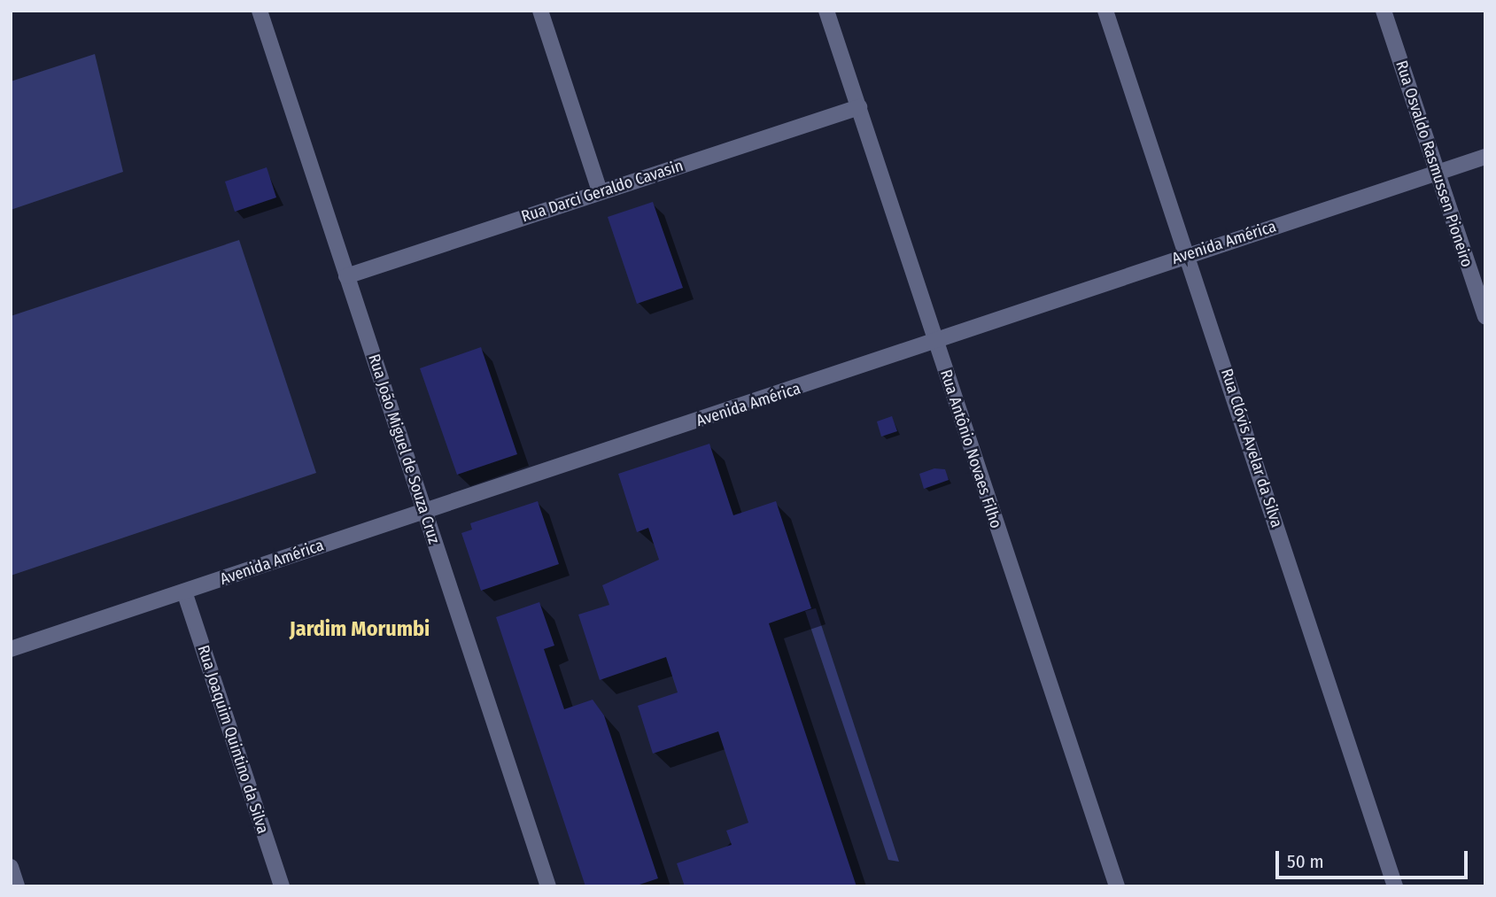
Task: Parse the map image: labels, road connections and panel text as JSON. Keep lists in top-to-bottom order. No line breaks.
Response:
{"streets":{"street":["Rua Osvaldo Rasmussen Pioneiro","Rua Darci Geraldo Cavasin","Avenida América","Rua Clóvis Avelar da Silva","Rua João Miguel de Souza Cruz","Rua Antônio Novaes Filho","Rua Joaquim Quintino da Silva"]},"crossings":[["Rua Osvaldo Rasmussen Pioneiro","Avenida América"],["Rua Darci Geraldo Cavasin","Rua João Miguel de Souza Cruz"],["Rua Darci Geraldo Cavasin","Rua Antônio Novaes Filho"],["Avenida América","Rua Clóvis Avelar da Silva"],["Avenida América","Rua João Miguel de Souza Cruz"],["Avenida América","Rua Antônio Novaes Filho"],["Avenida América","Rua Joaquim Quintino da Silva"]],"districts":["Jardim Morumbi"],"scale_bar":"50 m"}
